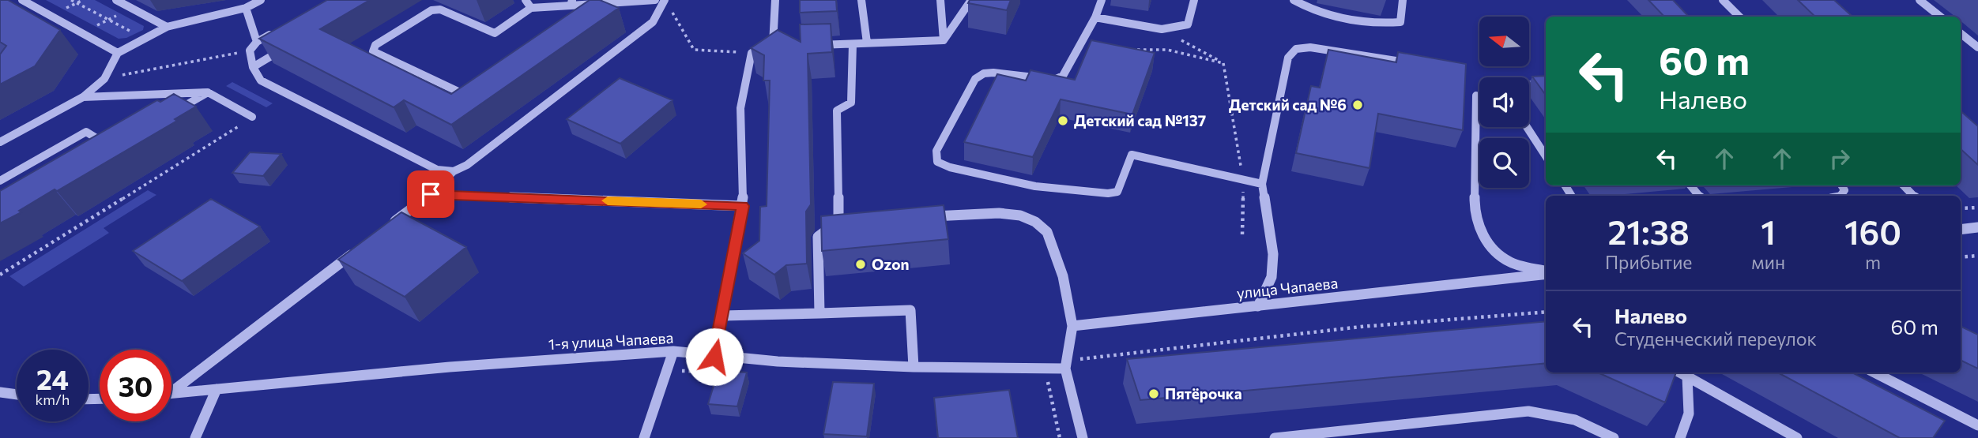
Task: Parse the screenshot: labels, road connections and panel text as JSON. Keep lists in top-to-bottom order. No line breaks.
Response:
{"streets":{"street":["улица Чапаева","1-я улица Чапаева"]},"places":["Детский сад №6","Детский сад №137","Ozon","Пятёрочка"],"north":"left","page":{"turn":["60 m","Налево"],"eta":["21:38","Прибытие","1","мин","160","m"],"list":[{"name":"Налево","note":"Студенческий переулок","value":"60 m"}],"speed":"24 km/h","limit":"30"}}
